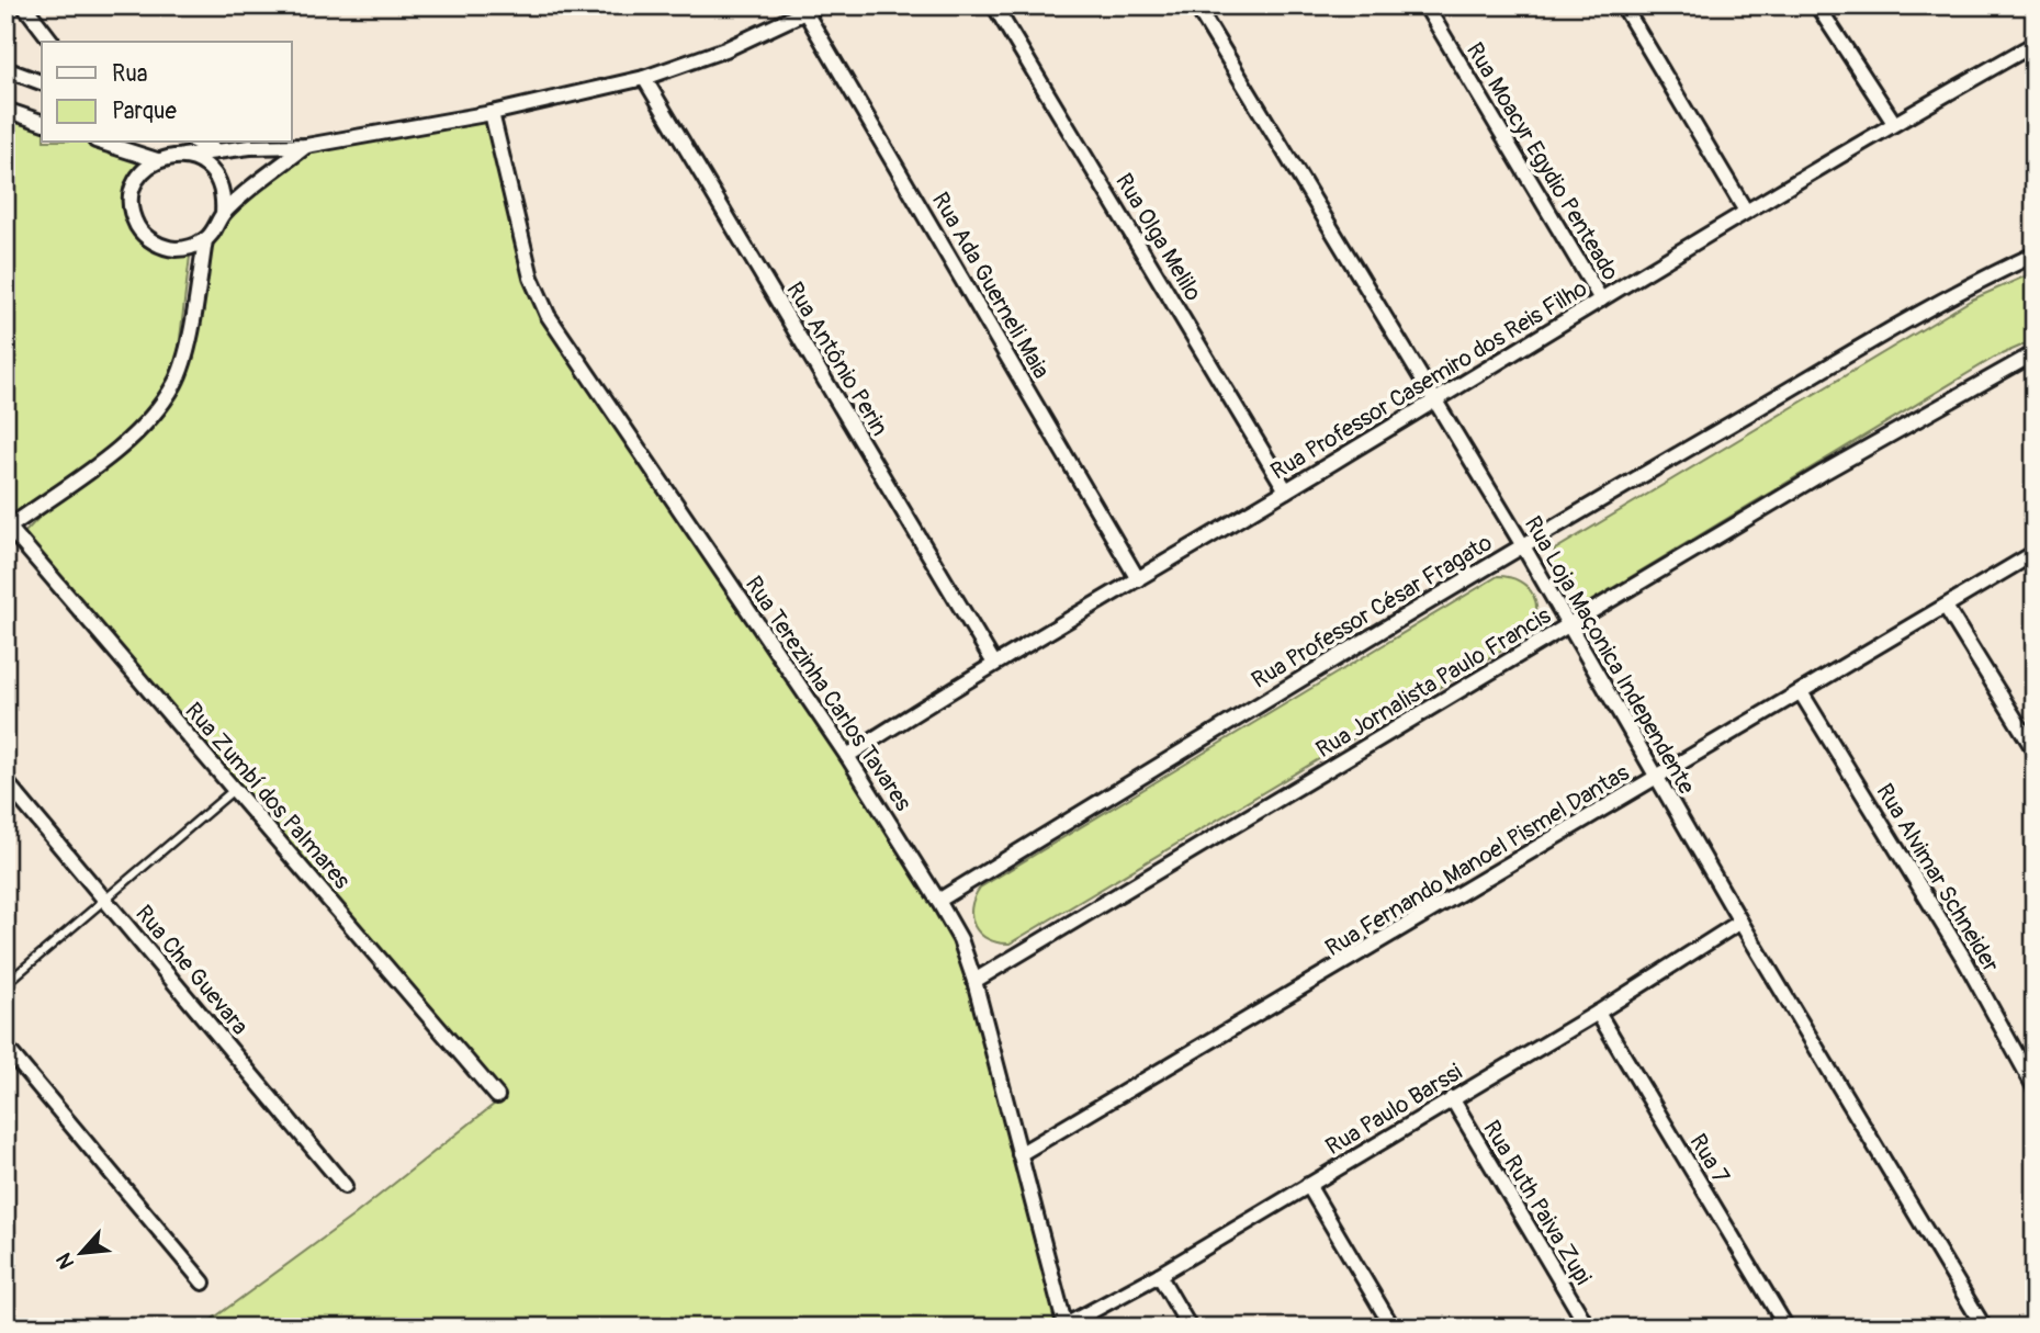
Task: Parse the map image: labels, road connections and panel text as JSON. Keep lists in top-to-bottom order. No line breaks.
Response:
{"streets":{"street":["Rua Moacyr Egydio Penteado","Rua Olga Melilo","Rua Ada Guerneli Maia","Rua Antônio Perin","Rua Professor Casemiro dos Reis Filho","Rua Professor César Fragato","Rua Loja Maçonica Independente","Rua Jornalista Paulo Francis","Rua Terezinha Carlos Tavares","Rua Zumbí dos Palmares","Rua Fernando Manoel Pismel Dantas","Rua Alvimar Schneider","Rua Che Guevara","Rua Paulo Barssi","Rua 7","Rua Ruth Paiva Zupi"]},"crossings":[["Rua Moacyr Egydio Penteado","Rua Professor Casemiro dos Reis Filho"],["Rua Olga Melilo","Rua Professor Casemiro dos Reis Filho"],["Rua Ada Guerneli Maia","Rua Professor Casemiro dos Reis Filho"],["Rua Antônio Perin","Rua Professor Casemiro dos Reis Filho"],["Rua Professor Casemiro dos Reis Filho","Rua Loja Maçonica Independente"],["Rua Professor Casemiro dos Reis Filho","Rua Terezinha Carlos Tavares"],["Rua Professor César Fragato","Rua Loja Maçonica Independente"],["Rua Professor César Fragato","Rua Terezinha Carlos Tavares"],["Rua Loja Maçonica Independente","Rua Jornalista Paulo Francis"],["Rua Loja Maçonica Independente","Rua Fernando Manoel Pismel Dantas"],["Rua Loja Maçonica Independente","Rua Paulo Barssi"],["Rua Jornalista Paulo Francis","Rua Terezinha Carlos Tavares"],["Rua Terezinha Carlos Tavares","Rua Fernando Manoel Pismel Dantas"],["Rua Terezinha Carlos Tavares","Rua Paulo Barssi"],["Rua Fernando Manoel Pismel Dantas","Rua Alvimar Schneider"],["Rua Paulo Barssi","Rua 7"],["Rua Paulo Barssi","Rua Ruth Paiva Zupi"]],"legend":["Rua","Parque"],"north":"bottom left"}
